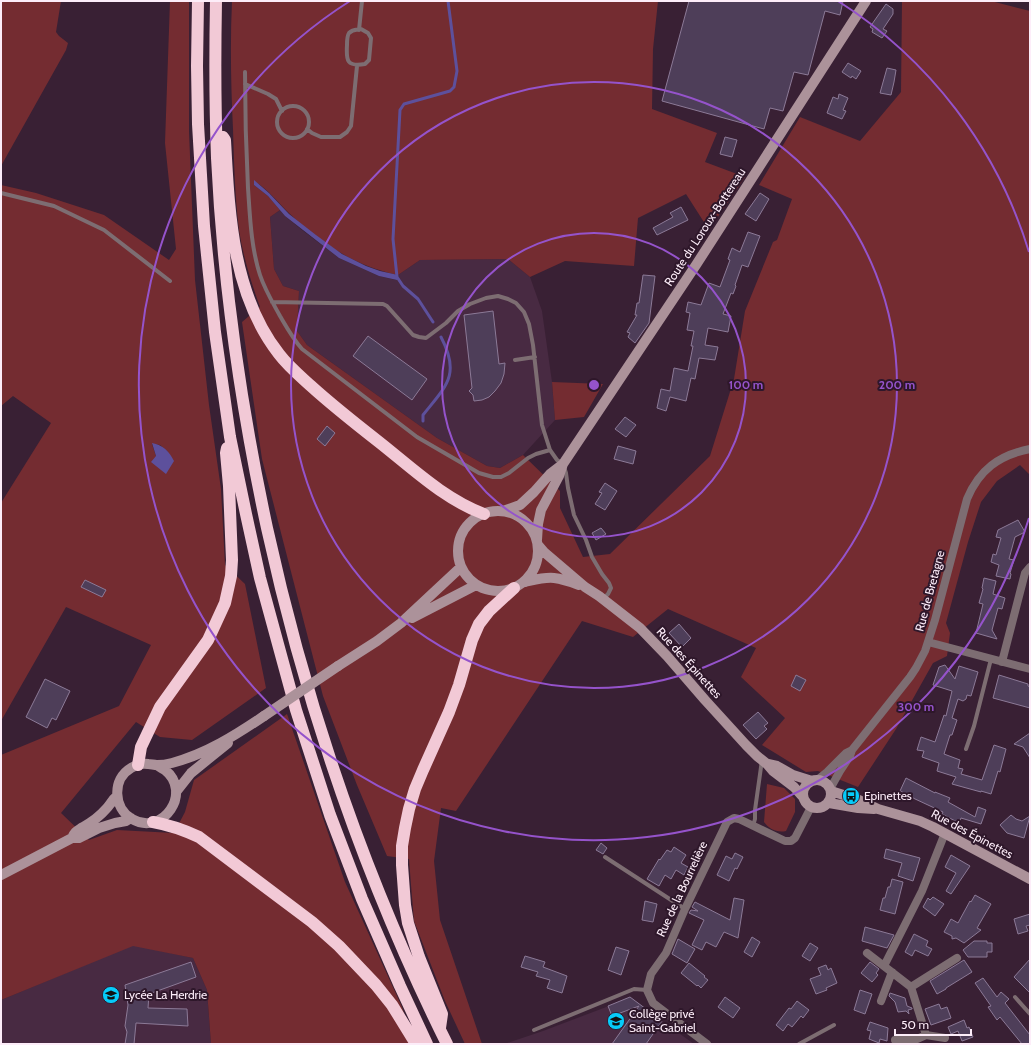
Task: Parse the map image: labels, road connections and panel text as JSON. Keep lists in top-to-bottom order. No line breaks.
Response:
{"streets":{"main road":["Route du Loroux-Bottereau","Rue des Épinettes"],"street":["Rue de Bretagne","Rue de la Bourrelière"]},"crossings":[["Route du Loroux-Bottereau","Rue des Épinettes"],["Rue de Bretagne","Rue des Épinettes"],["Rue de Bretagne","Rue de la Bourrelière"],["Rue des Épinettes","Rue de la Bourrelière"]],"places":{"bus stop":["Epinettes"],"school or university":["Lycée La Herdrie","Collège privé Saint-Gabriel"]},"scale_bar":"50 m","rings":["100 m","200 m","300 m"]}
